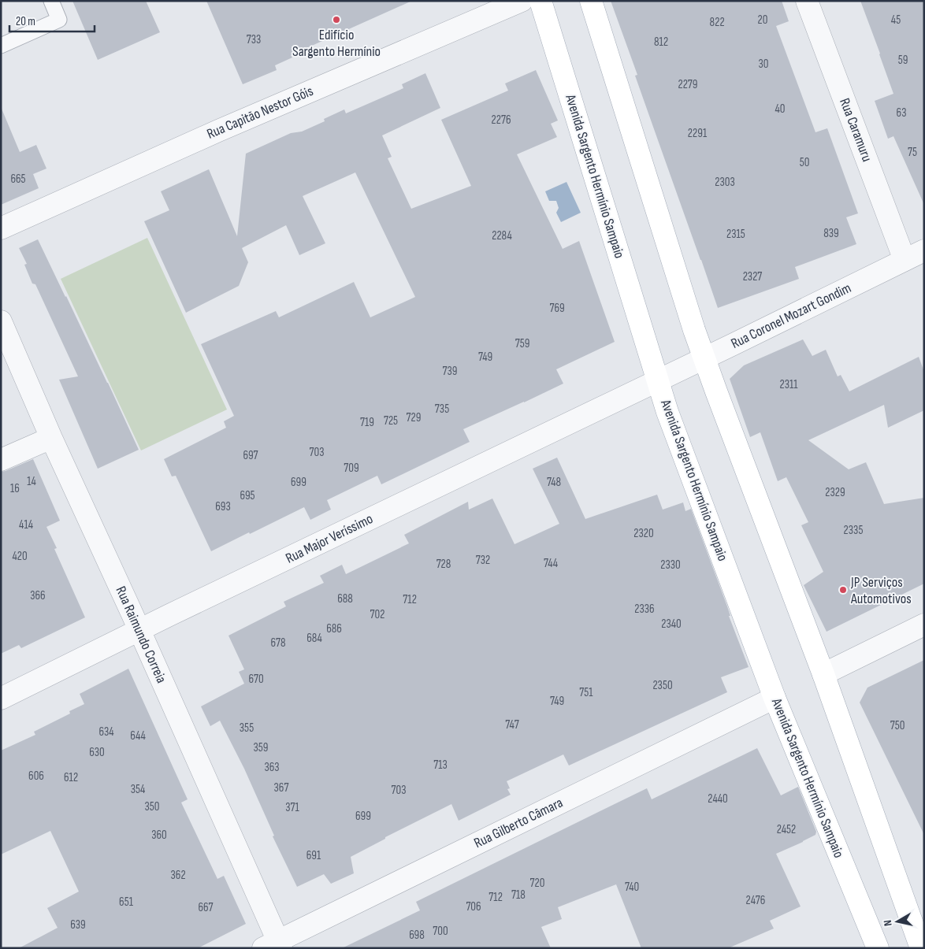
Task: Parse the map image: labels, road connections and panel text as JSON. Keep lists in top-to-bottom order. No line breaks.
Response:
{"streets":{"main road":["Avenida Sargento Hermínio Sampaio"],"street":["Rua Capitão Nestor Góis","Rua Caramuru","Rua Coronel Mozart Gondim","Rua Major Veríssimo","Rua Raimundo Correia","Rua Gilberto Câmara"]},"crossings":[["Rua Caramuru","Rua Coronel Mozart Gondim"],["Avenida Sargento Hermínio Sampaio","Rua Coronel Mozart Gondim"],["Avenida Sargento Hermínio Sampaio","Rua Major Veríssimo"],["Avenida Sargento Hermínio Sampaio","Rua Gilberto Câmara"],["Rua Coronel Mozart Gondim","Rua Major Veríssimo"],["Rua Major Veríssimo","Rua Raimundo Correia"],["Rua Raimundo Correia","Rua Gilberto Câmara"]],"places":["Edifício Sargento Hermínio","JP Serviços Automotivos"],"house_numbers":["20","45","822","733","812","59","30","2279","40","63","2276","2291","75","50","665","2303","839","2315","2284","2327","769","759","749","739","2311","735","729","725","719","703","697","709","14","699","748","16","2329","695","693","414","2335","2320","420","732","744","728","2330","366","688","712","2336","702","2340","686","684","678","670","2350","751","749","747","750","355","634","644","359","630","713","363","606","612","367","354","703","2440","350","371","699","2452","360","691","362","720","740","718","712","2476","651","706","667","639","700","698"],"scale_bar":"20 m","north":"left"}
